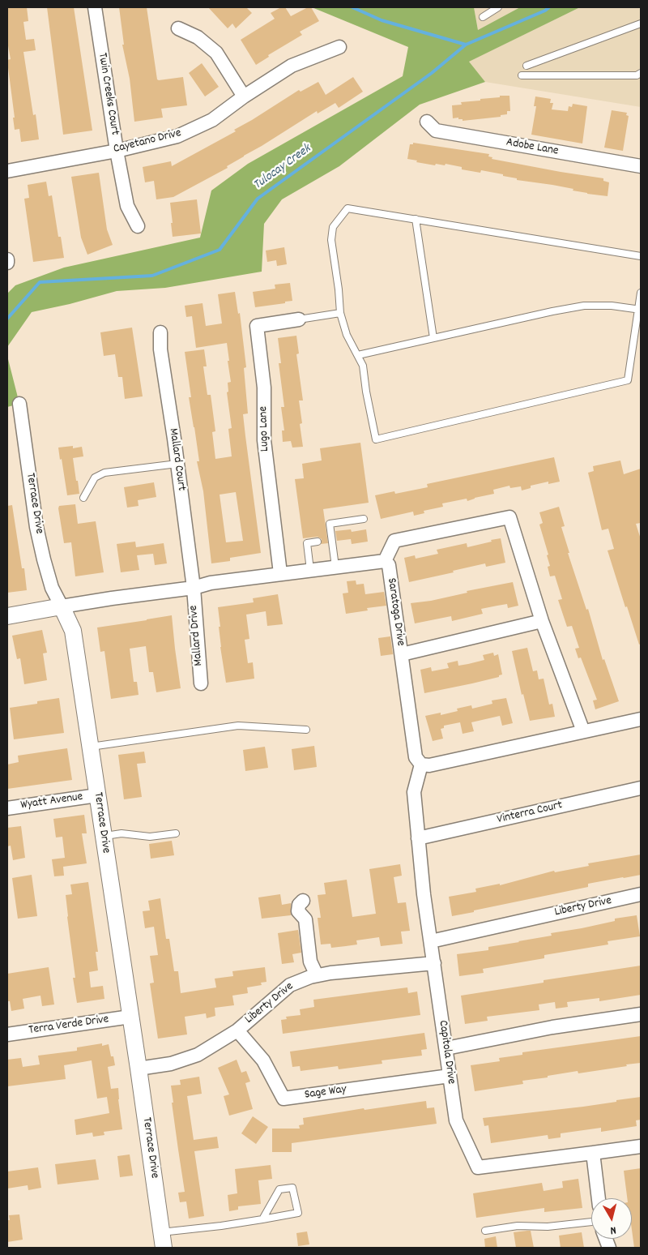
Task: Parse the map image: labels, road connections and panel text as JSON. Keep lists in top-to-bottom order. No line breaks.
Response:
{"streets":{"street":["Twin Creeks Court","Cayetano Drive","Adobe Lane","Lugo Lane","Mallard Court","Terrace Drive","Saratoga Drive","Mallard Drive","Wyatt Avenue","Vinterra Court","Liberty Drive","Terra Verde Drive","Capitola Drive","Sage Way"]},"crossings":[["Twin Creeks Court","Cayetano Drive"],["Lugo Lane","Saratoga Drive"],["Mallard Court","Saratoga Drive"],["Mallard Court","Mallard Drive"],["Terrace Drive","Saratoga Drive"],["Terrace Drive","Wyatt Avenue"],["Terrace Drive","Liberty Drive"],["Terrace Drive","Terra Verde Drive"],["Saratoga Drive","Mallard Drive"],["Saratoga Drive","Capitola Drive"],["Vinterra Court","Capitola Drive"],["Liberty Drive","Capitola Drive"],["Liberty Drive","Sage Way"],["Capitola Drive","Sage Way"]],"water":["Tulocay Creek"],"north":"bottom"}
